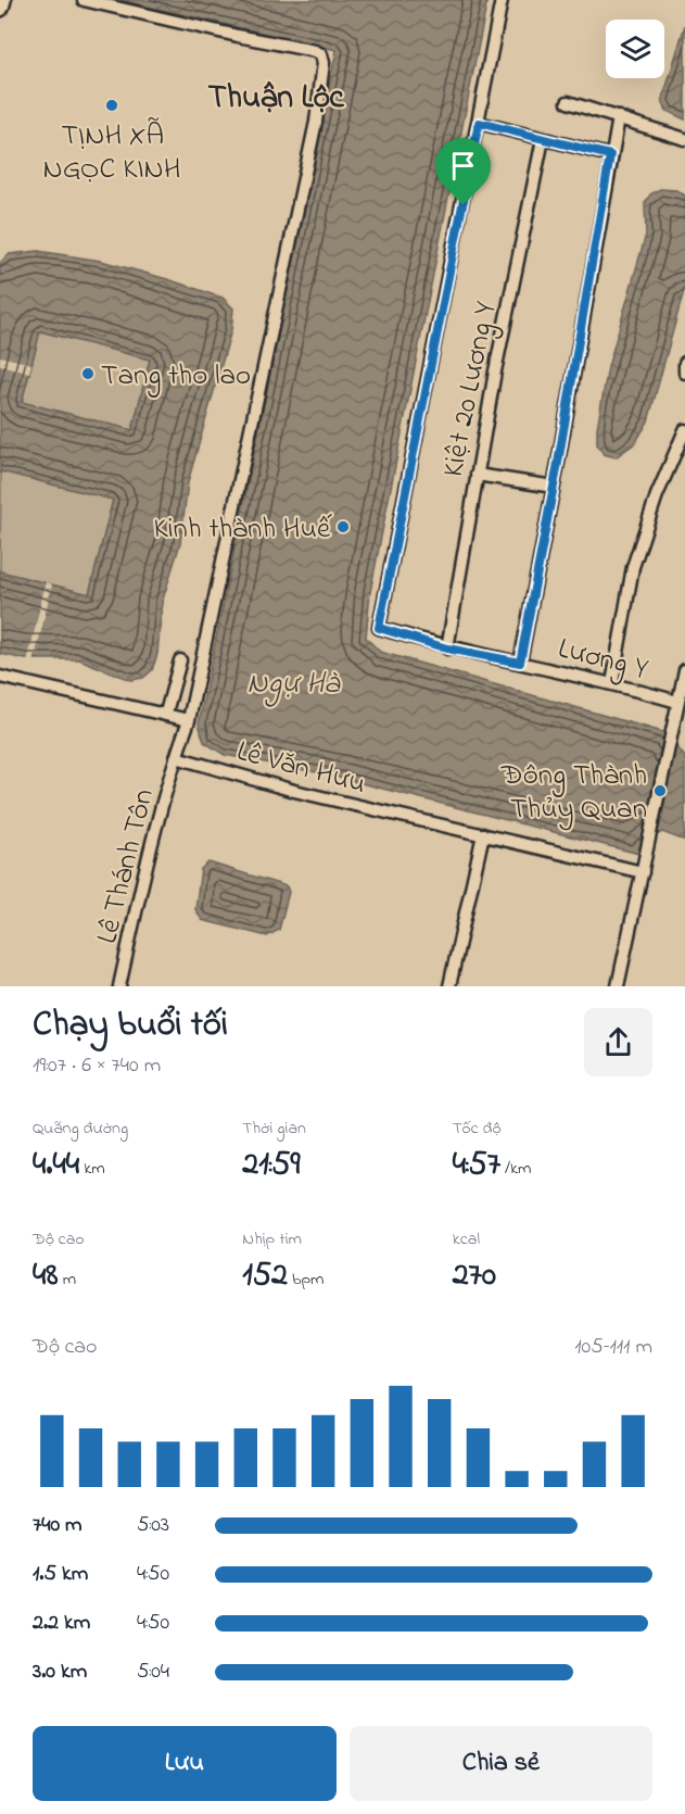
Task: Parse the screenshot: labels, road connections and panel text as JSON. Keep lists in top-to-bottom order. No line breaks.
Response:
{"streets":{"street":["Kiệt 20 Lương Y","Lương Y","Lê Văn Hưu","Lê Thánh Tôn"]},"crossings":[["Kiệt 20 Lương Y","Lương Y"],["Lê Văn Hưu","Lê Thánh Tôn"]],"districts":["Thuận Lộc"],"water":["Ngự Hà"],"places":["TỊNH XÃ NGỌC KINH","Tang tho lao","Kinh thành Huế","Đông Thành Thủy Quan"],"page":{"heading":["Chạy buổi tối","19:07 · 6 × 740 m"],"stats":[["Quãng đường","4.44 km"],["Thời gian","21:59"],["Tốc độ","4:57 /km"],["Độ cao","48 m"],["Nhịp tim","152 bpm"],["kcal","270"]],"chart":["Độ cao","105–111 m"],"list":[{"name":"740 m","note":"5:03"},{"name":"1.5 km","note":"4:50"},{"name":"2.2 km","note":"4:50"},{"name":"3.0 km","note":"5:04"}],"buttons":["Lưu","Chia sẻ"]}}
